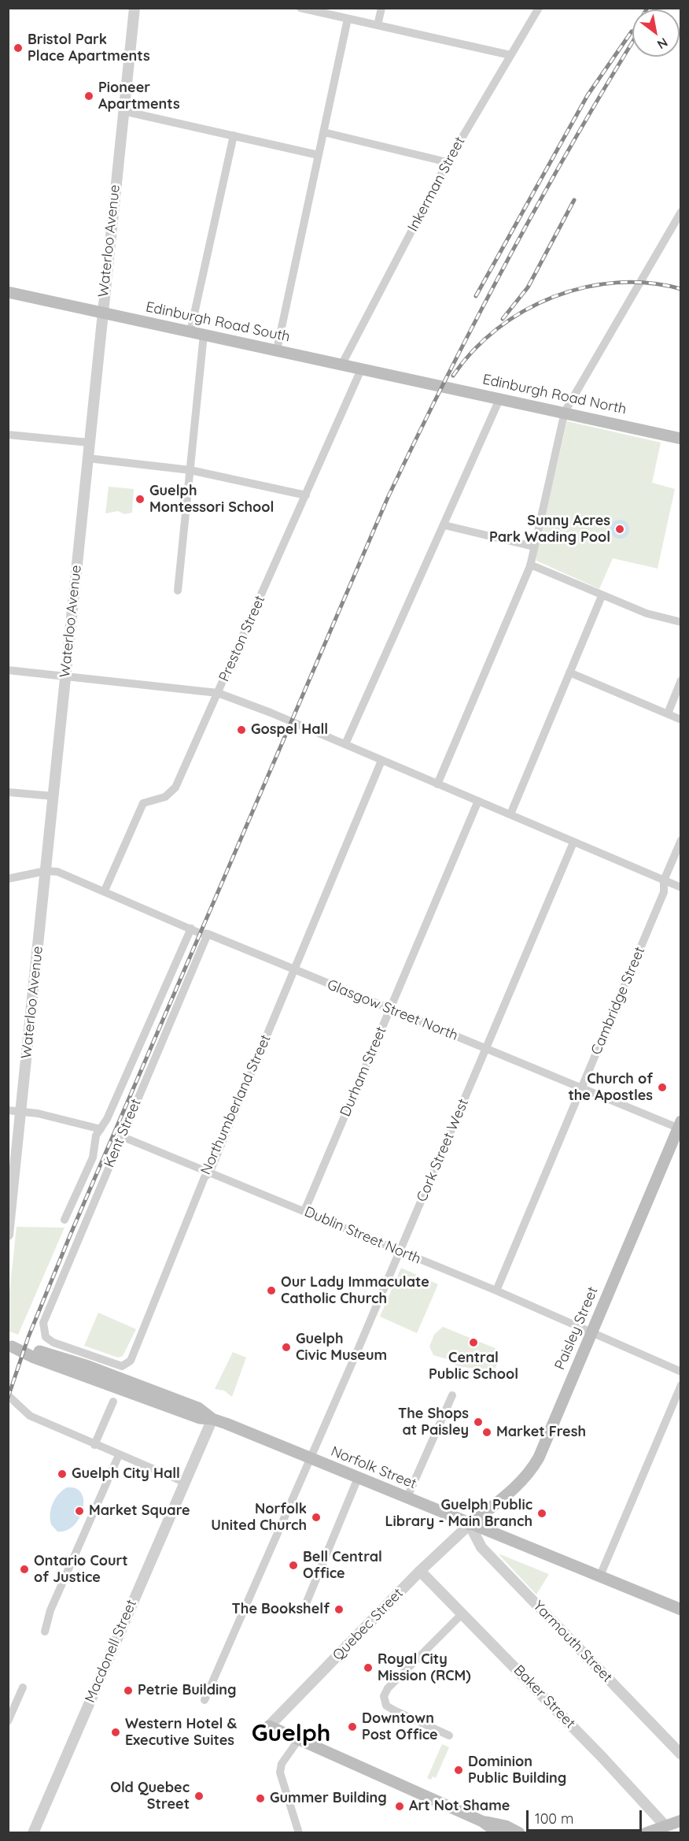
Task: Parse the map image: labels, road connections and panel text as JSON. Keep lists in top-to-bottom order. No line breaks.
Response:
{"streets":{"main road":["Edinburgh Road South","Edinburgh Road North","Paisley Street","Norfolk Street"],"street":["Inkerman Street","Waterloo Avenue","Preston Street","Cambridge Street","Glasgow Street North","Durham Street","Northumberland Street","Kent Street","Cork Street West","Dublin Street North","Quebec Street","Yarmouth Street","Macdonell Street","Baker Street"]},"crossings":[["Inkerman Street","Edinburgh Road South"],["Waterloo Avenue","Edinburgh Road South"],["Waterloo Avenue","Glasgow Street North"],["Edinburgh Road South","Edinburgh Road North"],["Edinburgh Road South","Preston Street"],["Preston Street","Glasgow Street North"],["Cambridge Street","Glasgow Street North"],["Cambridge Street","Dublin Street North"],["Glasgow Street North","Durham Street"],["Glasgow Street North","Northumberland Street"],["Glasgow Street North","Kent Street"],["Glasgow Street North","Cork Street West"],["Glasgow Street North","Paisley Street"],["Durham Street","Dublin Street North"],["Northumberland Street","Kent Street"],["Northumberland Street","Dublin Street North"],["Kent Street","Dublin Street North"],["Cork Street West","Dublin Street North"],["Cork Street West","Norfolk Street"],["Dublin Street North","Paisley Street"],["Paisley Street","Norfolk Street"],["Paisley Street","Quebec Street"],["Paisley Street","Yarmouth Street"],["Norfolk Street","Quebec Street"],["Norfolk Street","Yarmouth Street"],["Norfolk Street","Macdonell Street"],["Quebec Street","Yarmouth Street"],["Quebec Street","Baker Street"]],"districts":["Guelph"],"places":["Bristol Park Place Apartments","Pioneer Apartments","Guelph Montessori School","Sunny Acres Park Wading Pool","Gospel Hall","Church of the Apostles","Our Lady Immaculate Catholic Church","Central Public School","Guelph Civic Museum","The Shops at Paisley","Market Fresh","Guelph City Hall","Market Square","Guelph Public Library - Main Branch","Norfolk United Church","Bell Central Office","Ontario Court of Justice","The Bookshelf","Royal City Mission (RCM)","Petrie Building","Downtown Post Office","Western Hotel & Executive Suites","Dominion Public Building","Old Quebec Street","Gummer Building","Art Not Shame"],"scale_bar":"100 m","north":"bottom right"}
